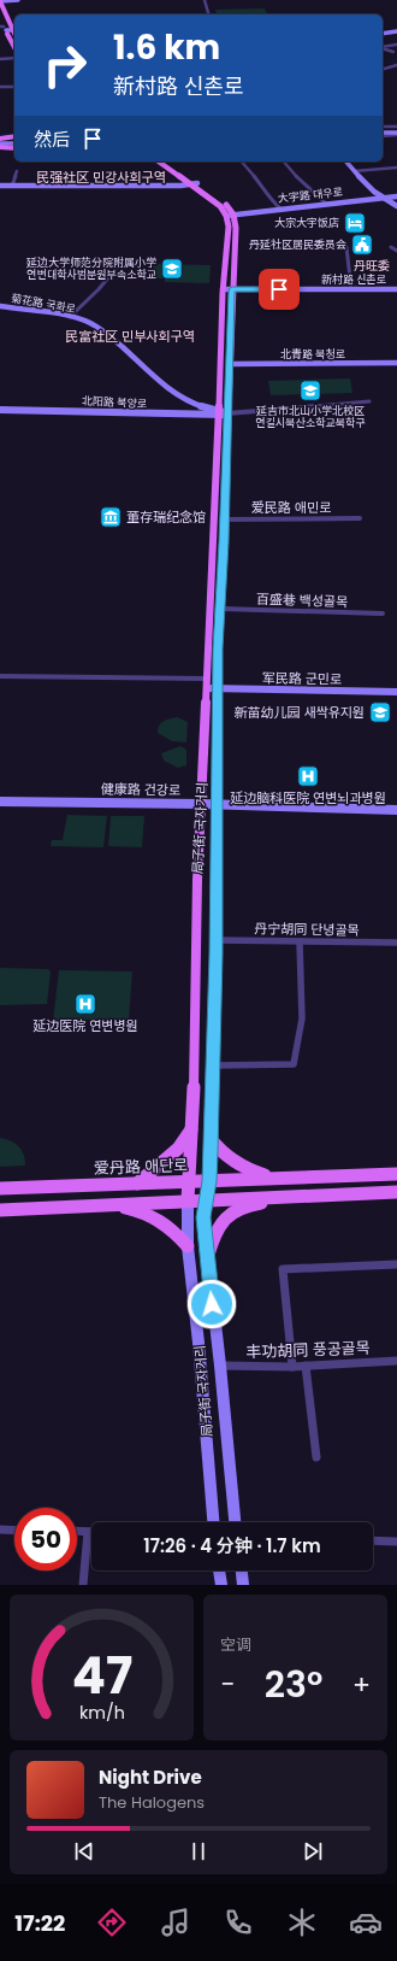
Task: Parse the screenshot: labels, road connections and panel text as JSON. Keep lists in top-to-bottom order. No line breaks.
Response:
{"streets":{"main road":["局子街 국자거리","爱丹路 애단로"],"street":["大宇路 대우로","新村路 신촌로","菊花路 국화로","北青路 북청로","北阳路 북양로","爱民路 애민로","百盛巷 백성골목","军民路 군민로","健康路 건강로","丹宁胡同 단녕골목","丰功胡同 풍공골목"]},"crossings":[["大宇路 대우로","局子街 국자거리"],["新村路 신촌로","局子街 국자거리"],["菊花路 국화로","北阳路 북양로"],["菊花路 국화로","局子街 국자거리"],["北青路 북청로","局子街 국자거리"],["北阳路 북양로","局子街 국자거리"],["爱民路 애민로","局子街 국자거리"],["百盛巷 백성골목","局子街 국자거리"],["军民路 군민로","局子街 국자거리"],["健康路 건강로","局子街 국자거리"],["局子街 국자거리","丹宁胡同 단녕골목"],["局子街 국자거리","爱丹路 애단로"],["局子街 국자거리","丰功胡同 풍공골목"]],"districts":["民强社区 민강사회구역","丹旺委","民富社区 민부사회구역"],"places":{"hotel":["大宗大宇饭店"],"public building":["丹延社区居民委员会"],"school or university":["延边大学师范分院附属小学 연변대학사범분원부속소학교","延吉市北山小学北校区 연길시북산소학교북학구","新苗幼儿园 새싹유지원"],"museum":["董存瑞纪念馆"],"hospital":["延边脑科医院 연변뇌과병원","延边医院 연변병원"]},"page":{"turn":["1.6 km","新村路 신촌로"],"then":"然后","limit":"50","trip":"17:26 · 4 分钟 · 1.7 km","tile":"空调","heat":["−","23°","+"],"song":["Night Drive","The Halogens"],"tabs":"17:22","gauge":["47","km/h"]}}
